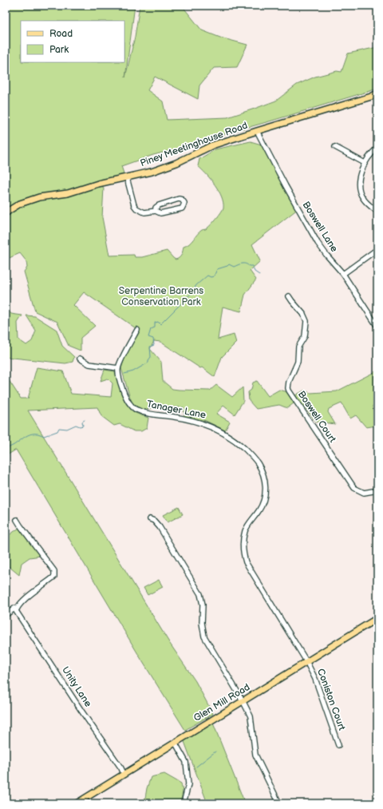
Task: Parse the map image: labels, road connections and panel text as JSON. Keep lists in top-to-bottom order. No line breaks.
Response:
{"streets":{"main road":["Piney Meetinghouse Road","Glen Mill Road"],"street":["Boswell Lane","Tanager Lane","Boswell Court","Unity Lane","Coniston Court"]},"crossings":[["Piney Meetinghouse Road","Boswell Lane"],["Tanager Lane","Coniston Court"],["Tanager Lane","Glen Mill Road"],["Unity Lane","Glen Mill Road"],["Coniston Court","Glen Mill Road"]],"parks":["Serpentine Barrens Conservation Park"],"legend":["Road","Park"]}
